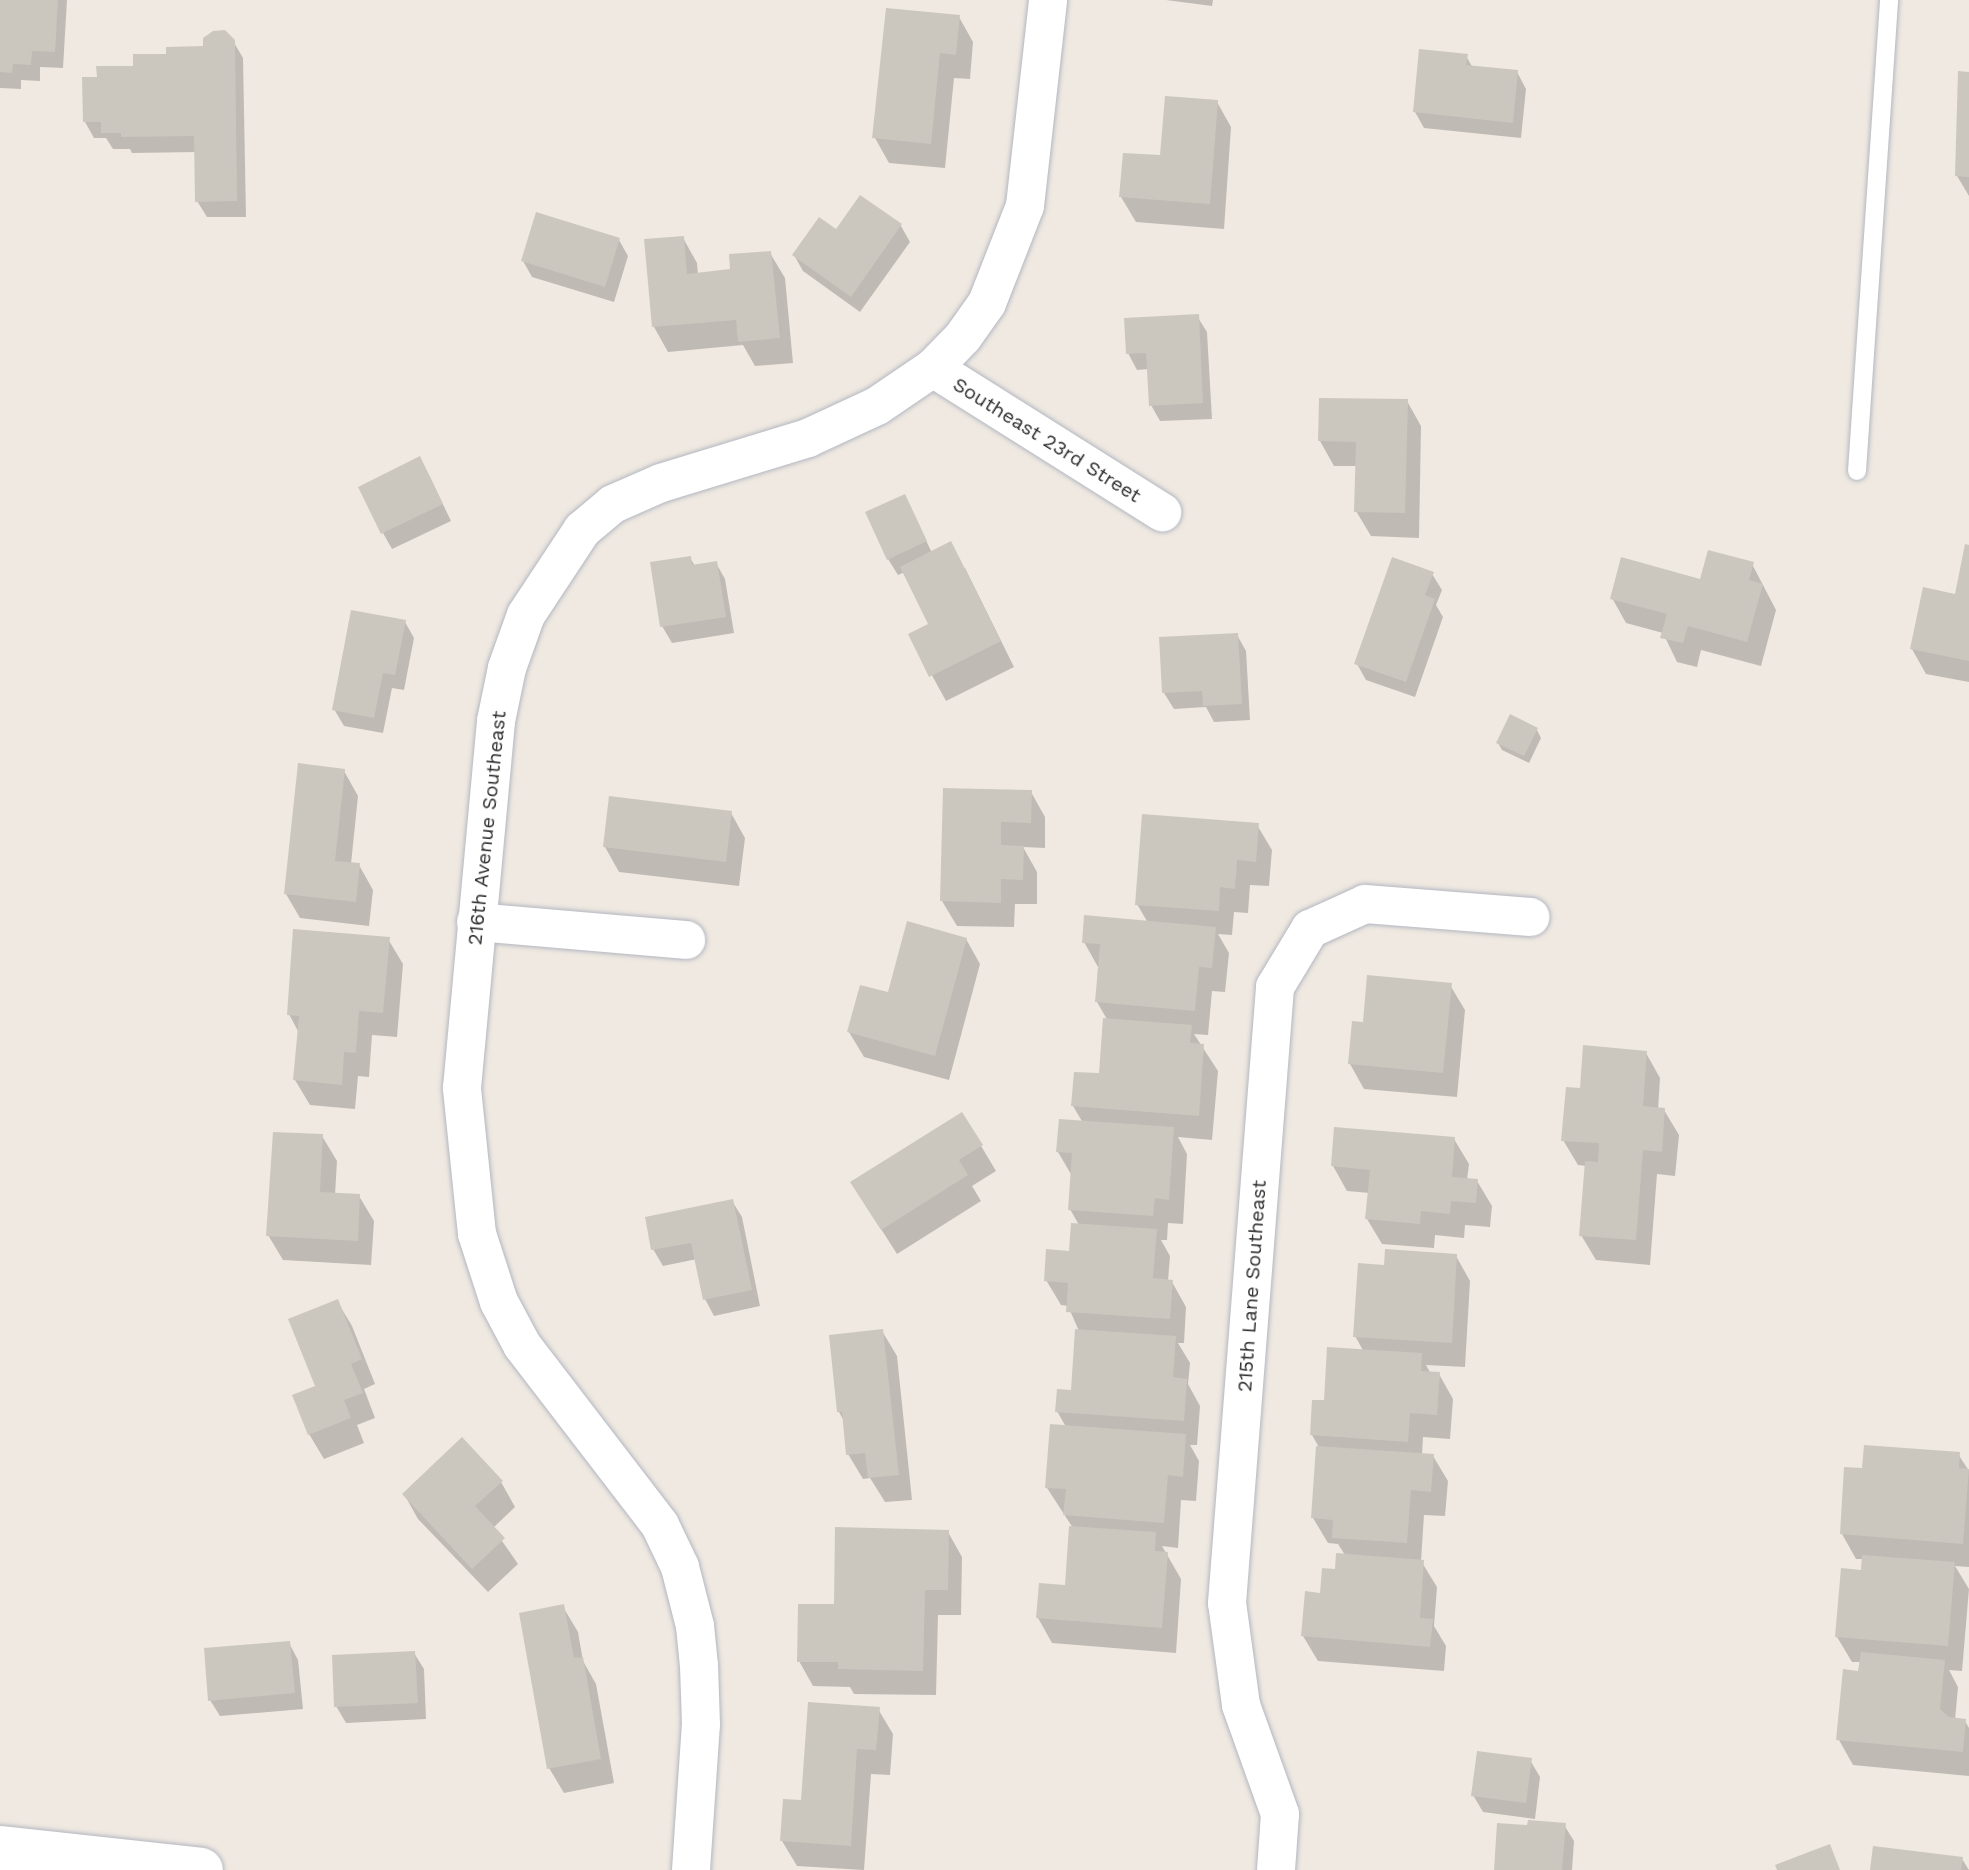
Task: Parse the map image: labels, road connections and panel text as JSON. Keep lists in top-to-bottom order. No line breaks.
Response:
{"streets":{"street":["Southeast 23rd Street","216th Avenue Southeast","215th Lane Southeast"]},"crossings":[["Southeast 23rd Street","216th Avenue Southeast"]]}
